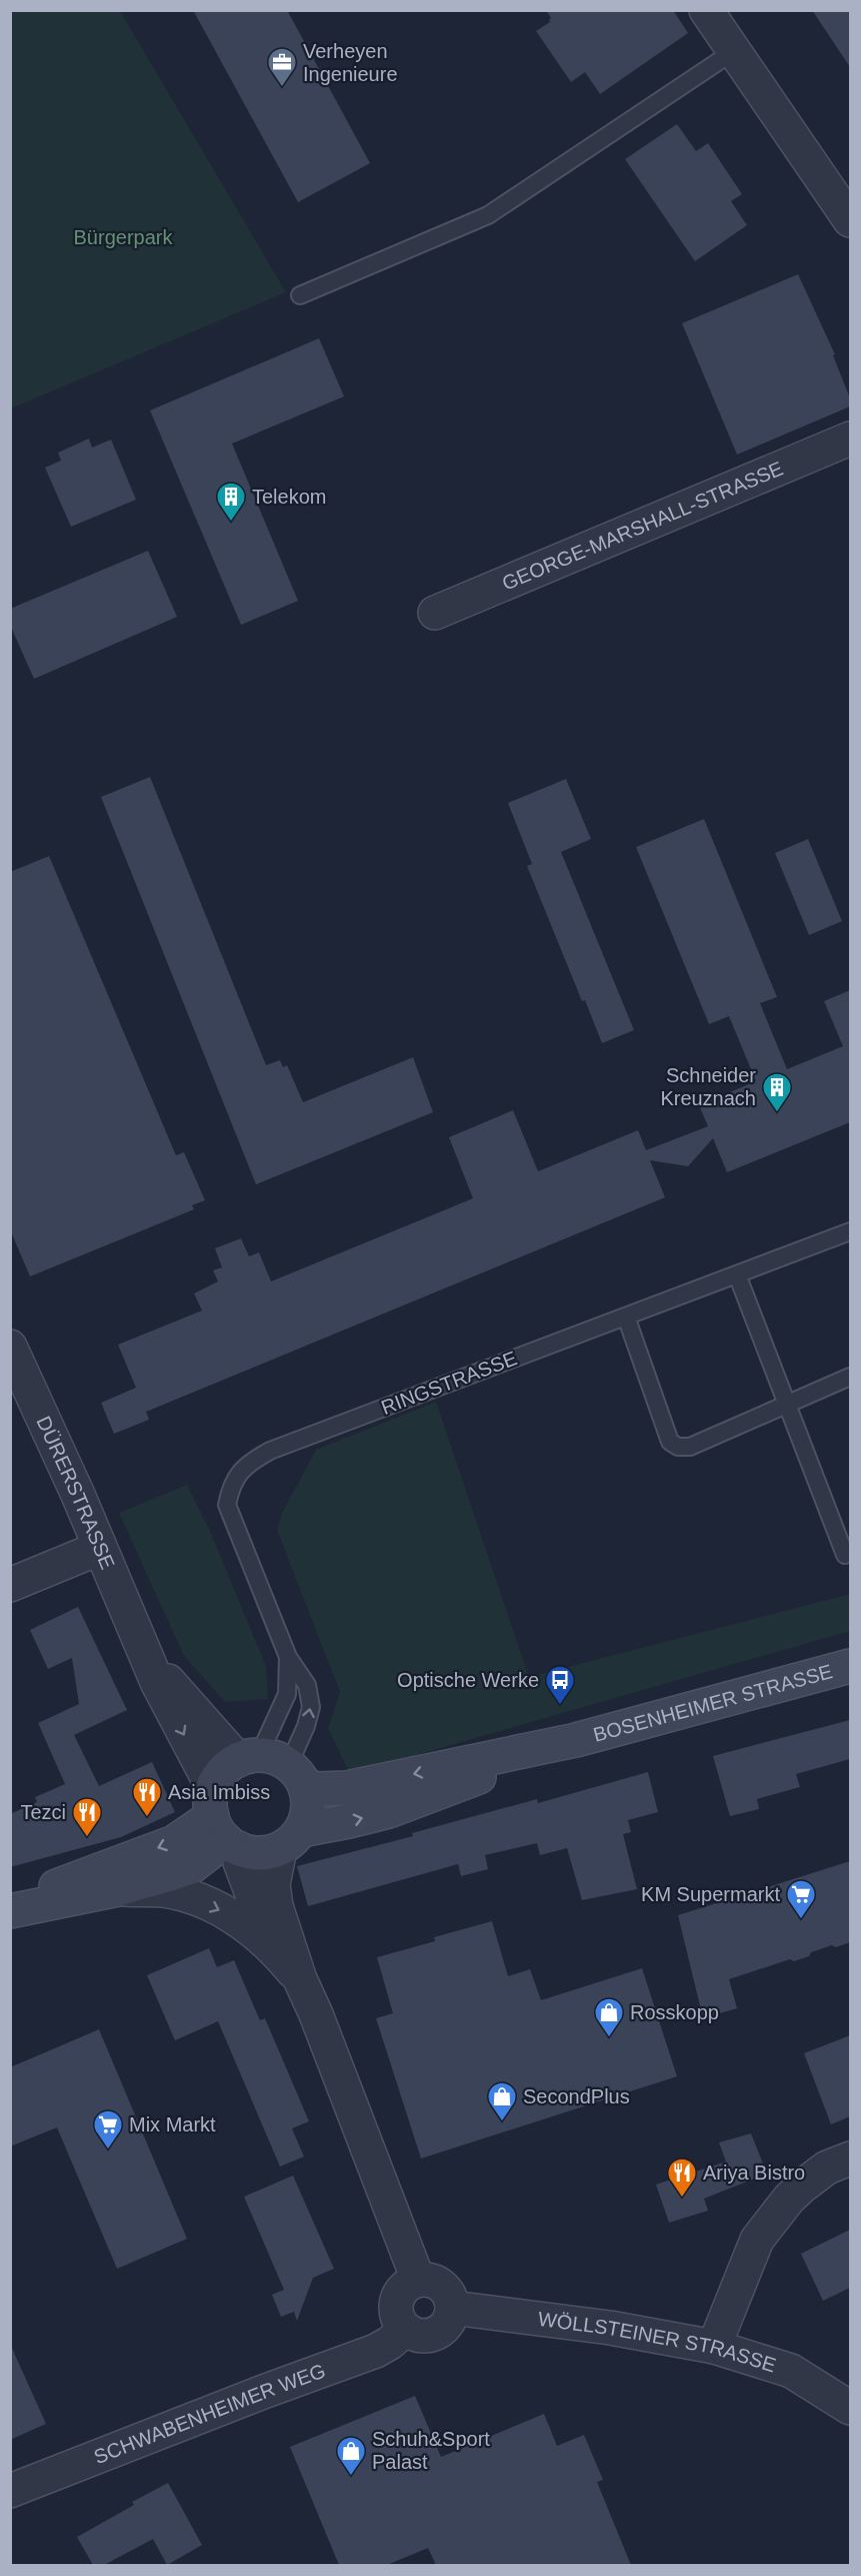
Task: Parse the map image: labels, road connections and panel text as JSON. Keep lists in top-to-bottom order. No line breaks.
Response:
{"streets":{"street":["GEORGE-MARSHALL-STRASSE","DÜRERSTRASSE","BOSENHEIMER STRASSE","WÖLLSTEINER STRASSE","SCHWABENHEIMER WEG"],"lane":["RINGSTRASSE"]},"crossings":[["RINGSTRASSE","DÜRERSTRASSE"],["RINGSTRASSE","BOSENHEIMER STRASSE"],["DÜRERSTRASSE","BOSENHEIMER STRASSE"],["WÖLLSTEINER STRASSE","SCHWABENHEIMER WEG"]],"parks":["Bürgerpark"],"places":{"office":["Verheyen Ingenieure"],"building":["Telekom","Schneider Kreuznach"],"bus stop":["Optische Werke"],"restaurant":["Asia Imbiss","Tezci","Ariya Bistro"],"supermarket":["KM Supermarkt","Mix Markt"],"shop":["Rosskopp","SecondPlus","Schuh&Sport Palast"]}}
